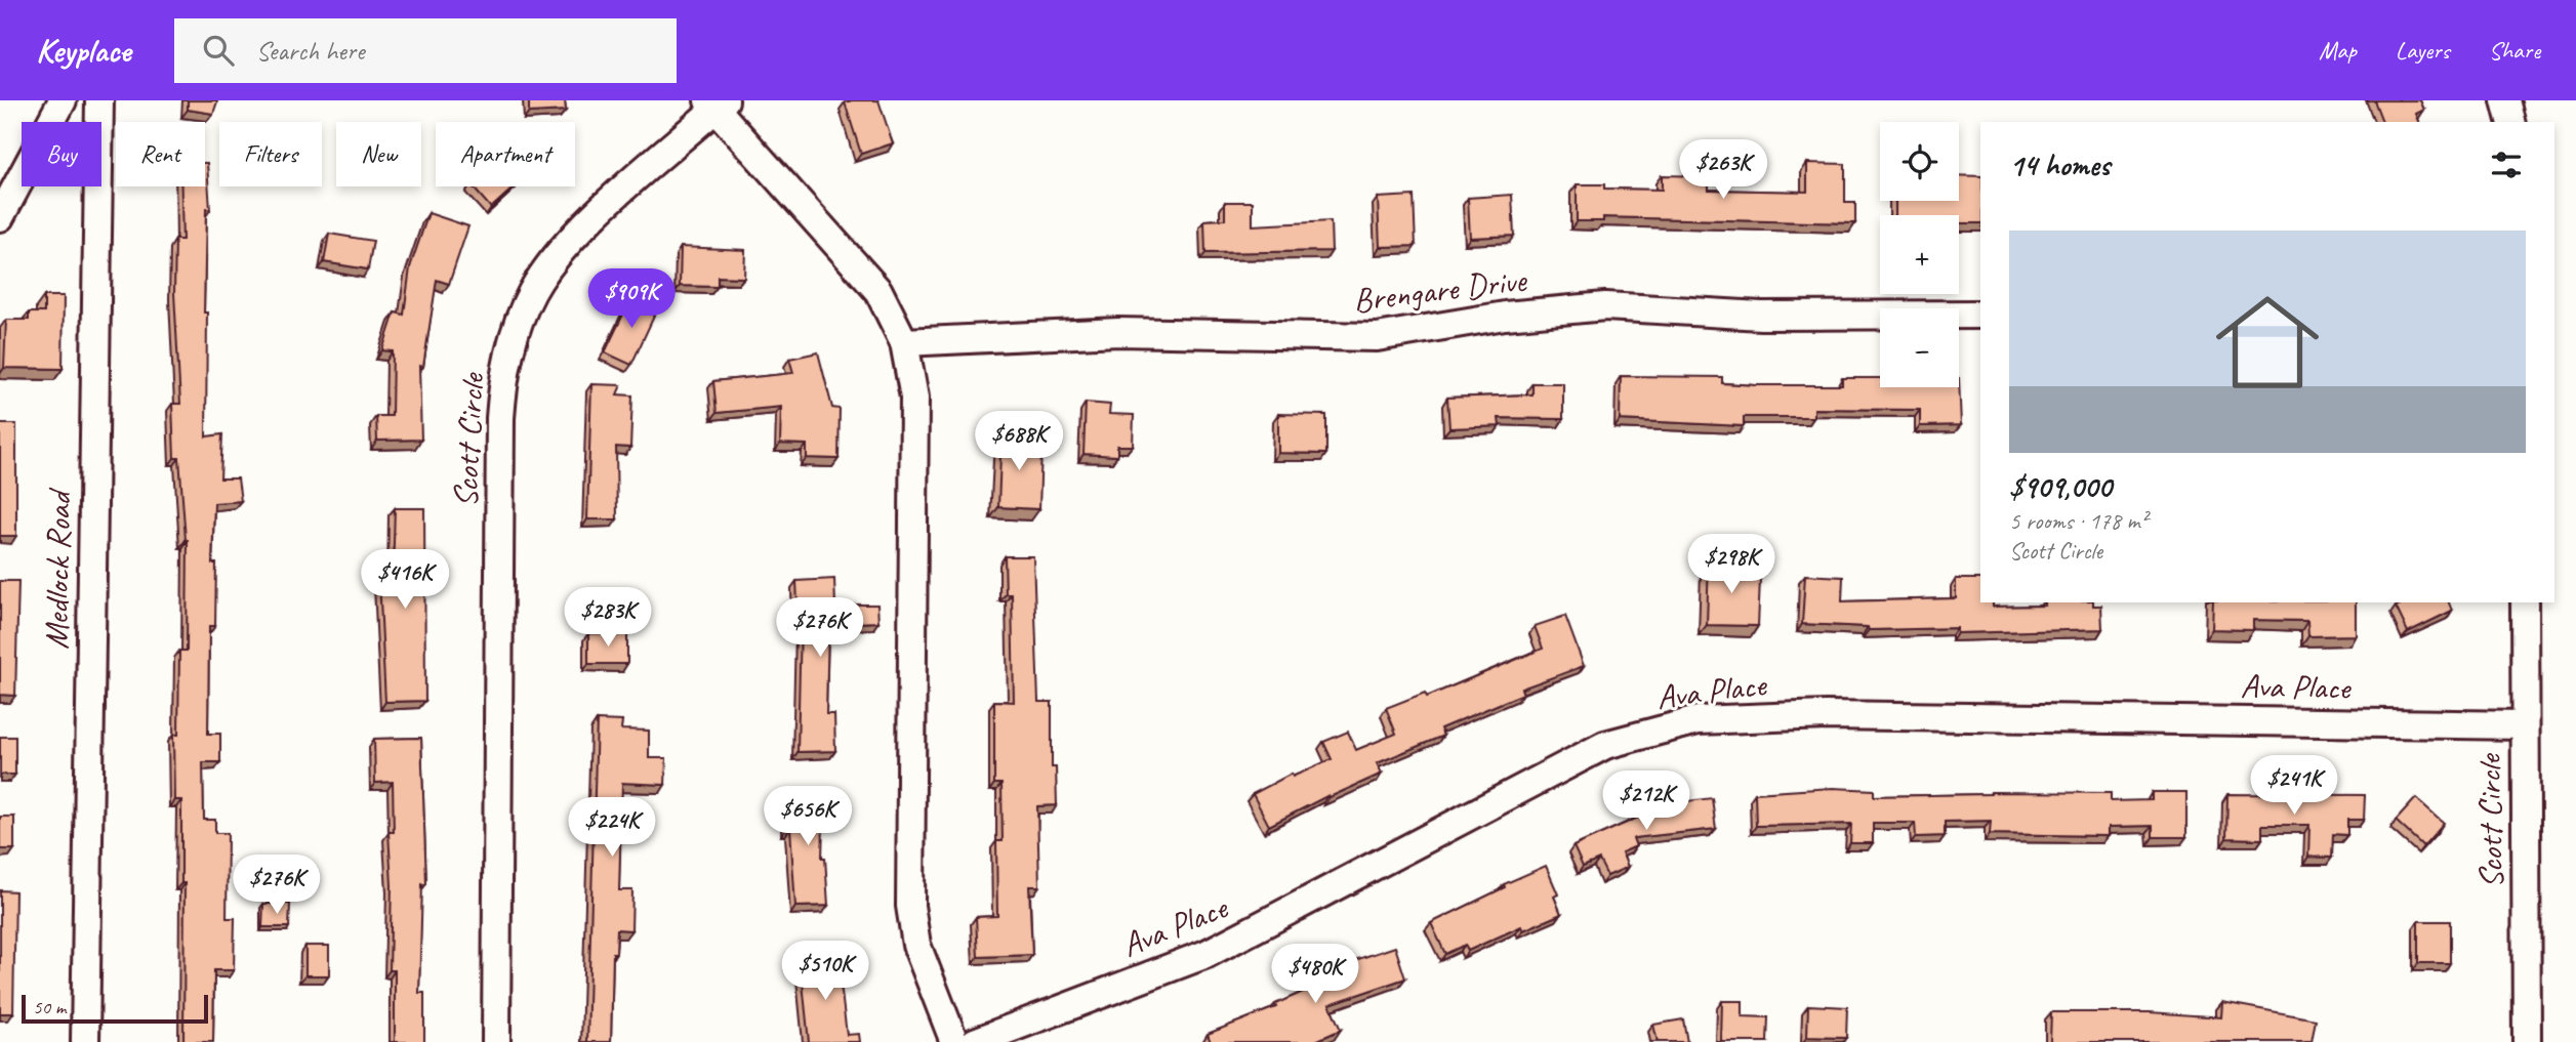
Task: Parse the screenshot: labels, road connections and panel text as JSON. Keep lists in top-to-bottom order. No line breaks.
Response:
{"streets":{"street":["Brengare Drive","Scott Circle","Medlock Road","Ava Place"]},"crossings":[["Scott Circle","Ava Place"]],"scale_bar":"50 m","page":{"header":"Keyplace","search":"Search here","nav":["Map","Layers","Share"],"map_buttons":["+","−"],"chip":["Buy","Rent","Filters","New","Apartment"],"heading":"14 homes","price":["$263K","$909K","$688K","$298K","$416K","$283K","$276K","$241K","$212K","$656K","$224K","$276K","$510K","$480K"],"list":[{"name":"$909,000","note":"5 rooms · 178 m² · Scott Circle"}],"scale":"50 m"}}
